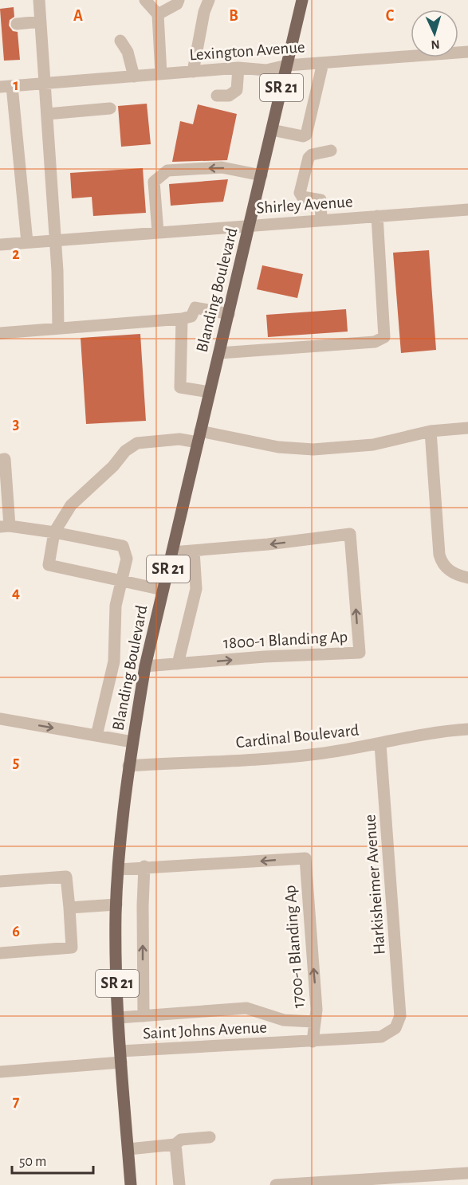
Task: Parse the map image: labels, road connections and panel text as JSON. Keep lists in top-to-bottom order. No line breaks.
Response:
{"streets":{"main road":["SR 21","Blanding Boulevard"],"street":["Lexington Avenue","Shirley Avenue","1800-1 Blanding Ap","Cardinal Boulevard","Harkisheimer Avenue","1700-1 Blanding Ap","Saint Johns Avenue"]},"crossings":[["Lexington Avenue","Blanding Boulevard"],["Shirley Avenue","Blanding Boulevard"],["Blanding Boulevard","1800-1 Blanding Ap"],["Blanding Boulevard","Cardinal Boulevard"],["Blanding Boulevard","1700-1 Blanding Ap"],["Blanding Boulevard","Saint Johns Avenue"],["Cardinal Boulevard","Harkisheimer Avenue"],["Harkisheimer Avenue","Saint Johns Avenue"]],"scale_bar":"50 m","north":"bottom","grid":{"columns":["A","B","C"],"rows":["1","2","3","4","5","6","7"]}}
